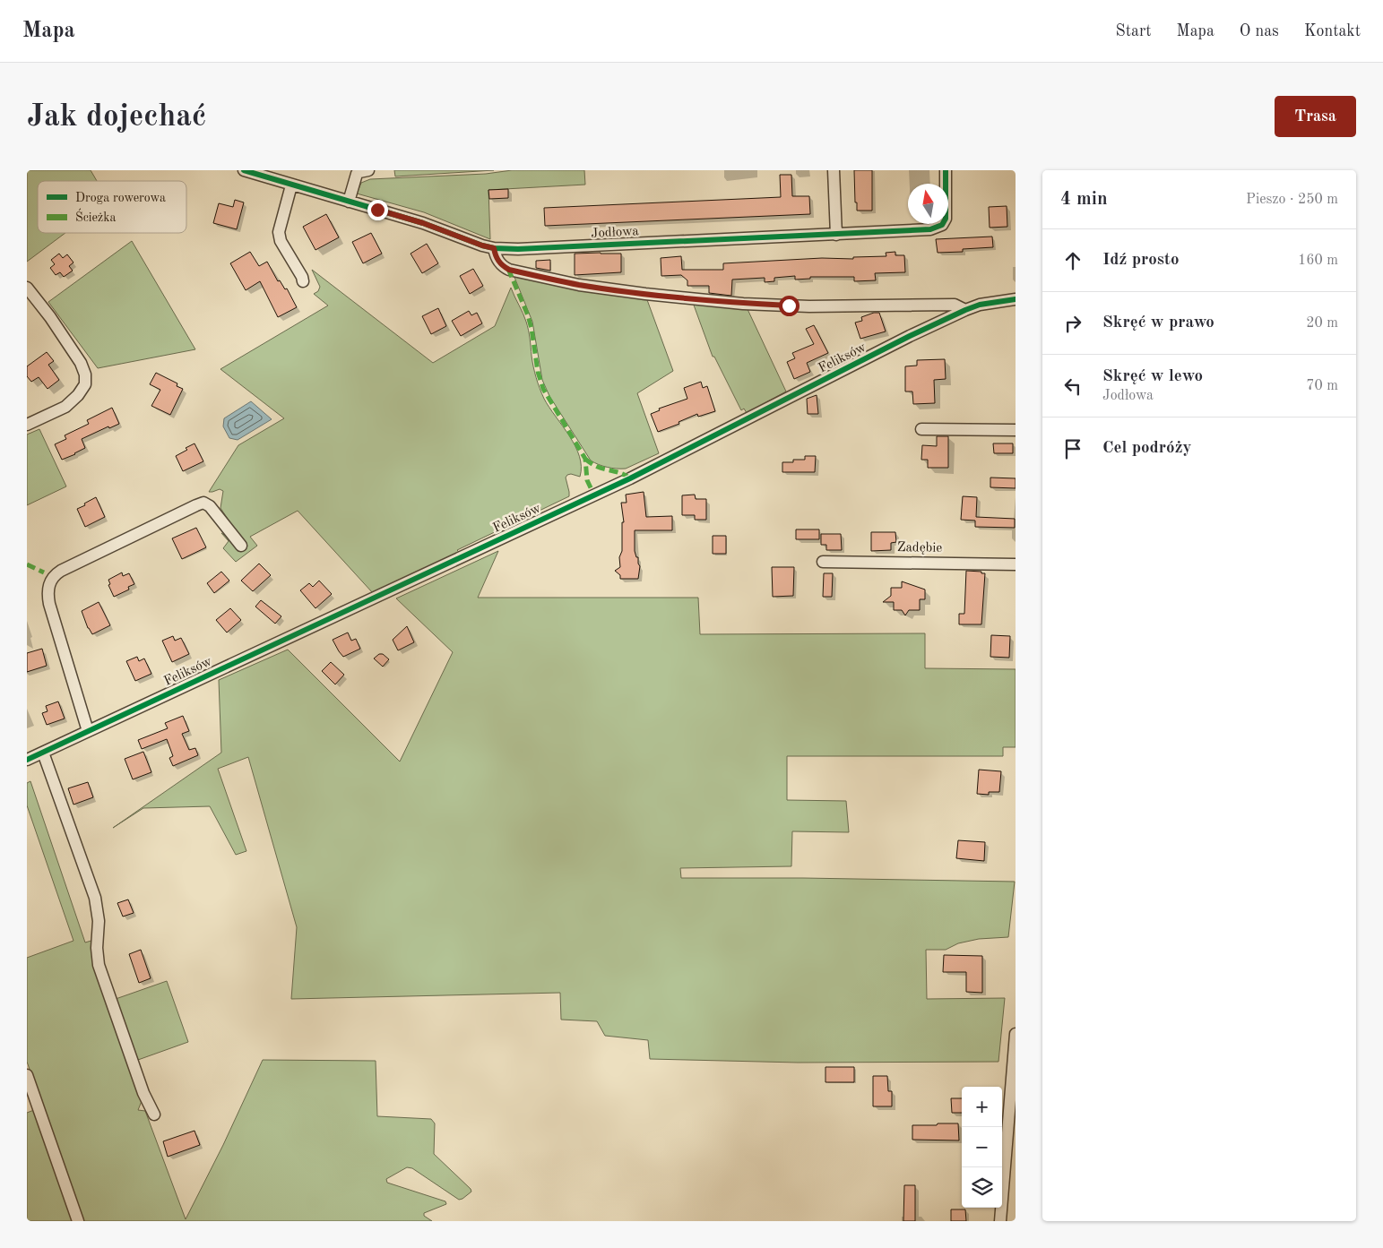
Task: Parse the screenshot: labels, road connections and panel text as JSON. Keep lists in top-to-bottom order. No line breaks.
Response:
{"streets":{"street":["Jodłowa","Feliksów","Zadębie"]},"legend":["Droga rowerowa","Ścieżka"],"north":"top","page":{"header":"Mapa","nav":["Start","Mapa","O nas","Kontakt"],"buttons":"Trasa","title":"Jak dojechać","heading":["4 min","Pieszo · 250 m"],"list":[["Idź prosto","160 m"],["Skręć w prawo","20 m"],["Skręć w lewo","Jodłowa","70 m"],"Cel podróży"],"map_buttons":["+","−"]}}
